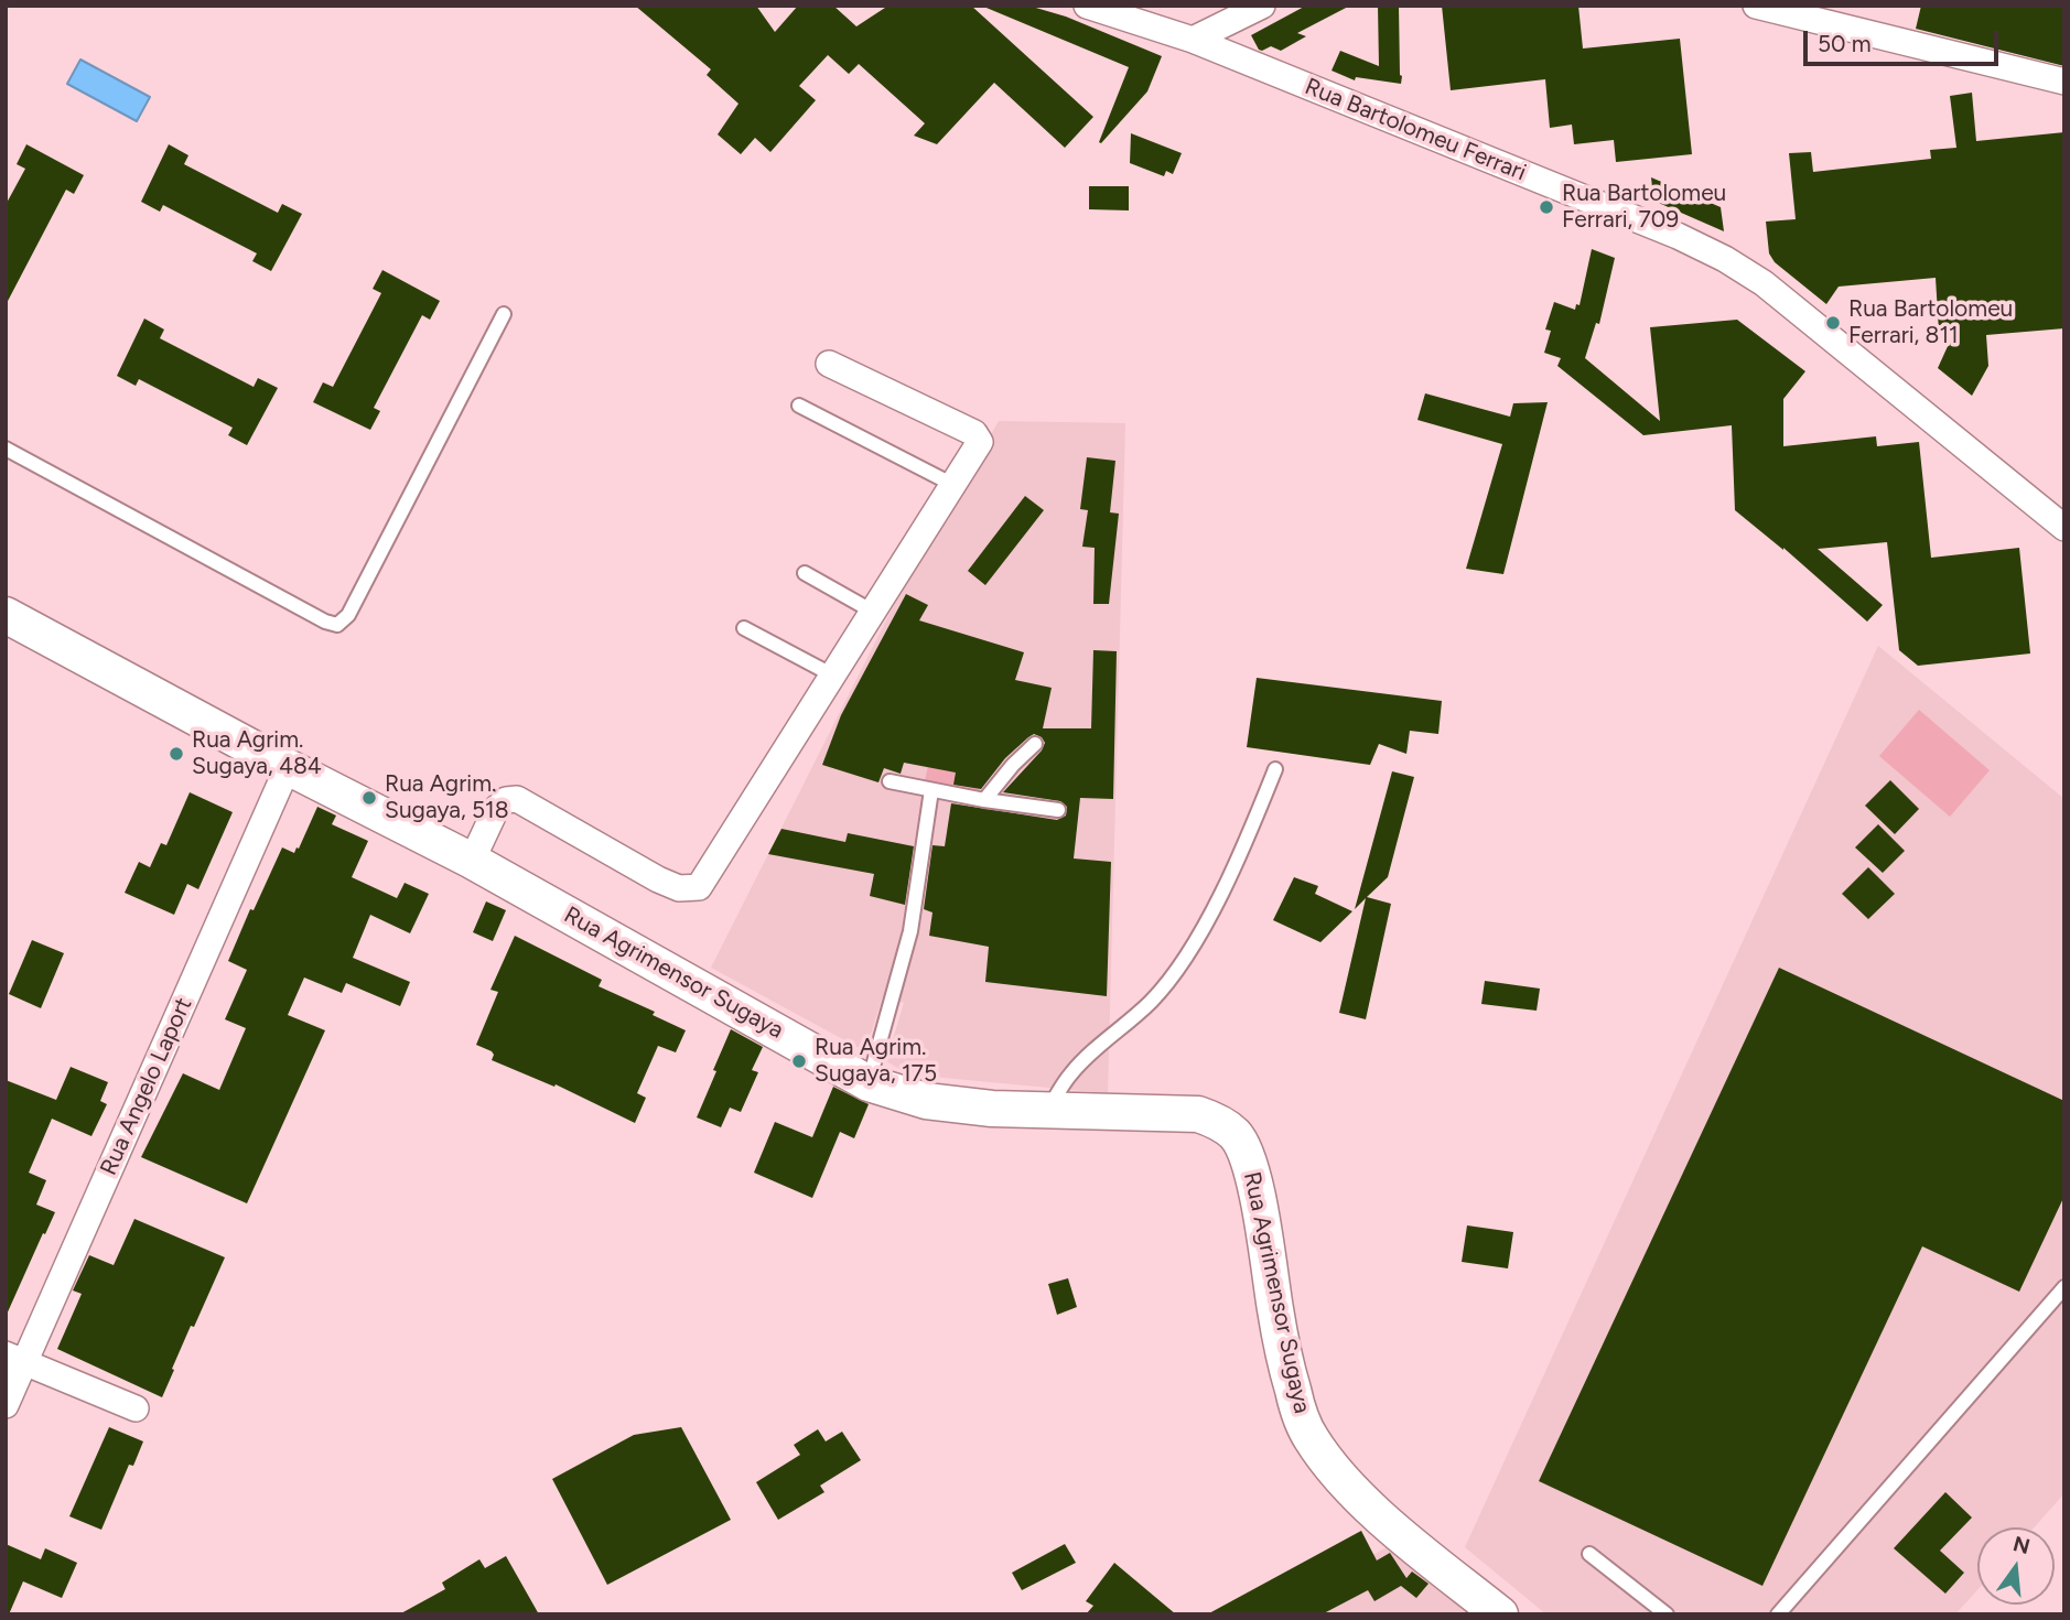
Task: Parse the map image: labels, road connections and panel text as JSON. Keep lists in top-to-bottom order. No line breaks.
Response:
{"streets":{"main road":["Rua Agrimensor Sugaya"],"street":["Rua Bartolomeu Ferrari","Rua Angelo Laport"]},"crossings":[["Rua Agrimensor Sugaya","Rua Angelo Laport"]],"places":["Rua Bartolomeu Ferrari, 709","Rua Bartolomeu Ferrari, 811","Rua Agrim. Sugaya, 484","Rua Agrim. Sugaya, 518","Rua Agrim. Sugaya, 175"],"scale_bar":"50 m","north":"top"}
